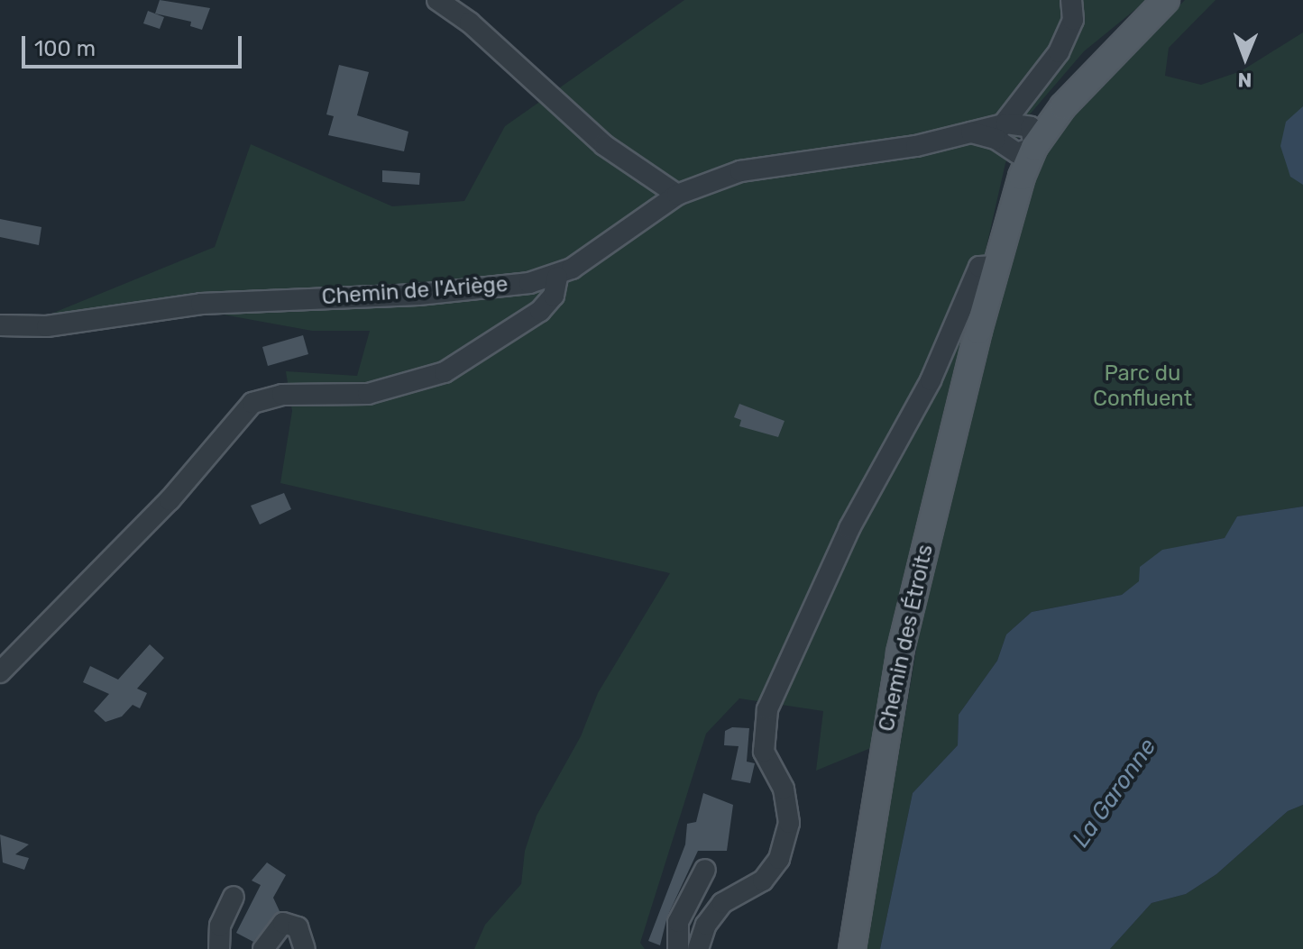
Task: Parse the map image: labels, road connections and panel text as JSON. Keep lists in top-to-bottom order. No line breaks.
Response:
{"streets":{"main road":["Chemin des Étroits"],"street":["Chemin de l'Ariège"]},"crossings":[["Chemin de l'Ariège","Chemin des Étroits"]],"water":["La Garonne"],"parks":["Parc du Confluent"],"scale_bar":"100 m","north":"bottom"}
